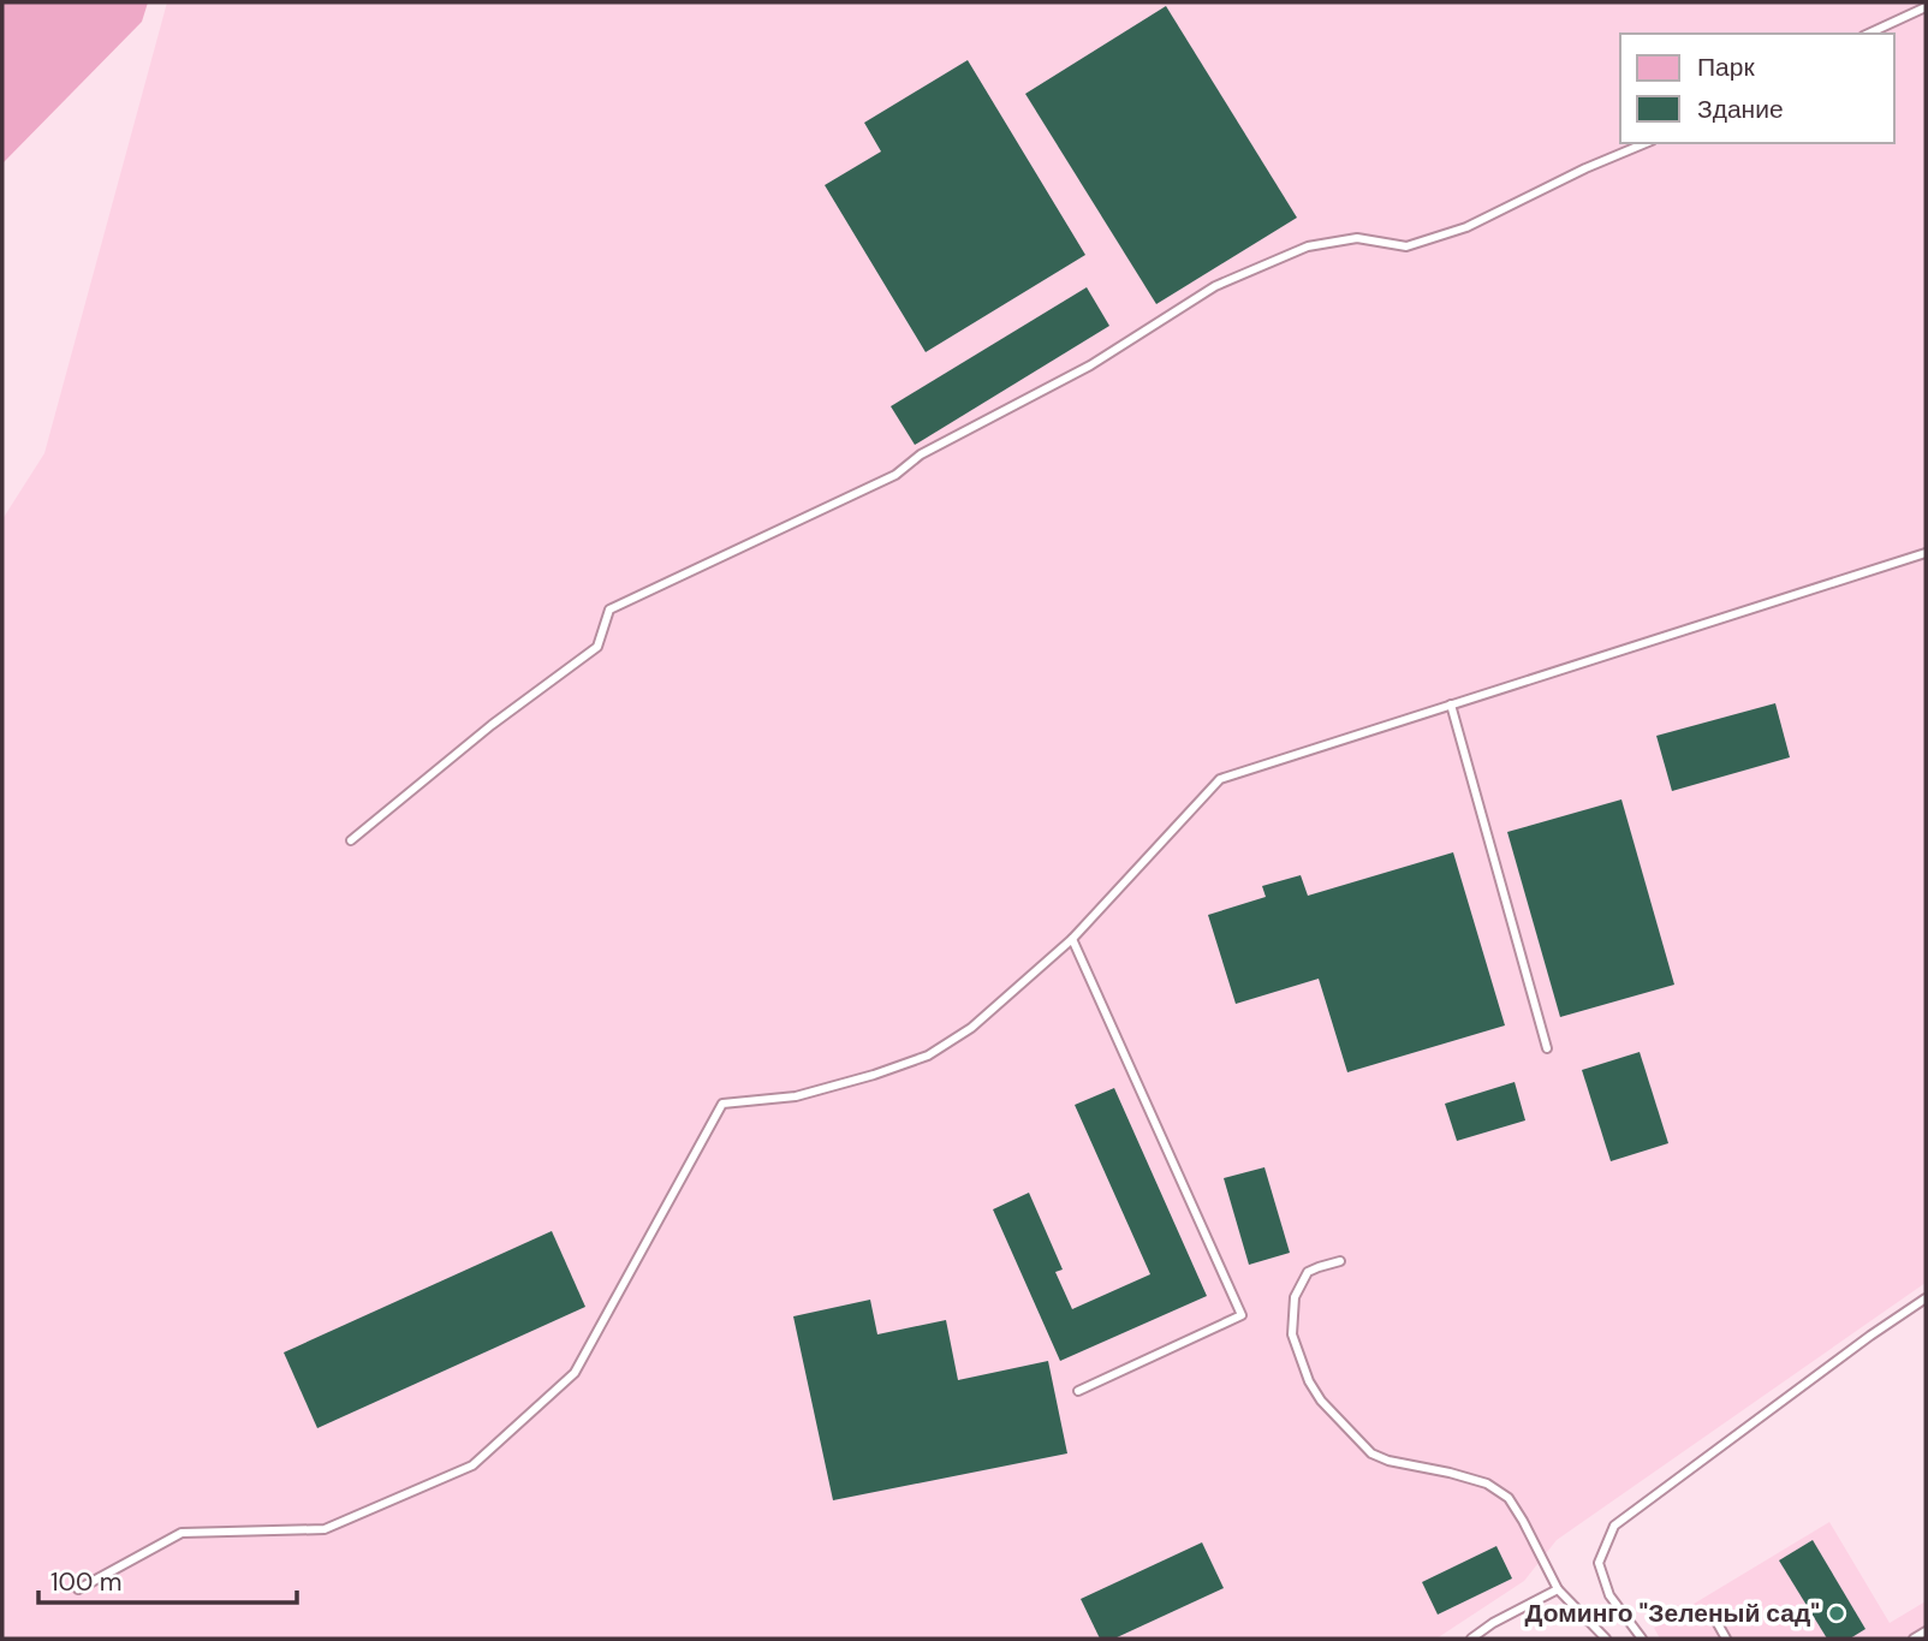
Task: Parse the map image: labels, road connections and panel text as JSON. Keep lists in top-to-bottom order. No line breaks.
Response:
{"places":["Доминго \"Зеленый сад\""],"legend":["Парк","Здание"],"scale_bar":"100 m"}
